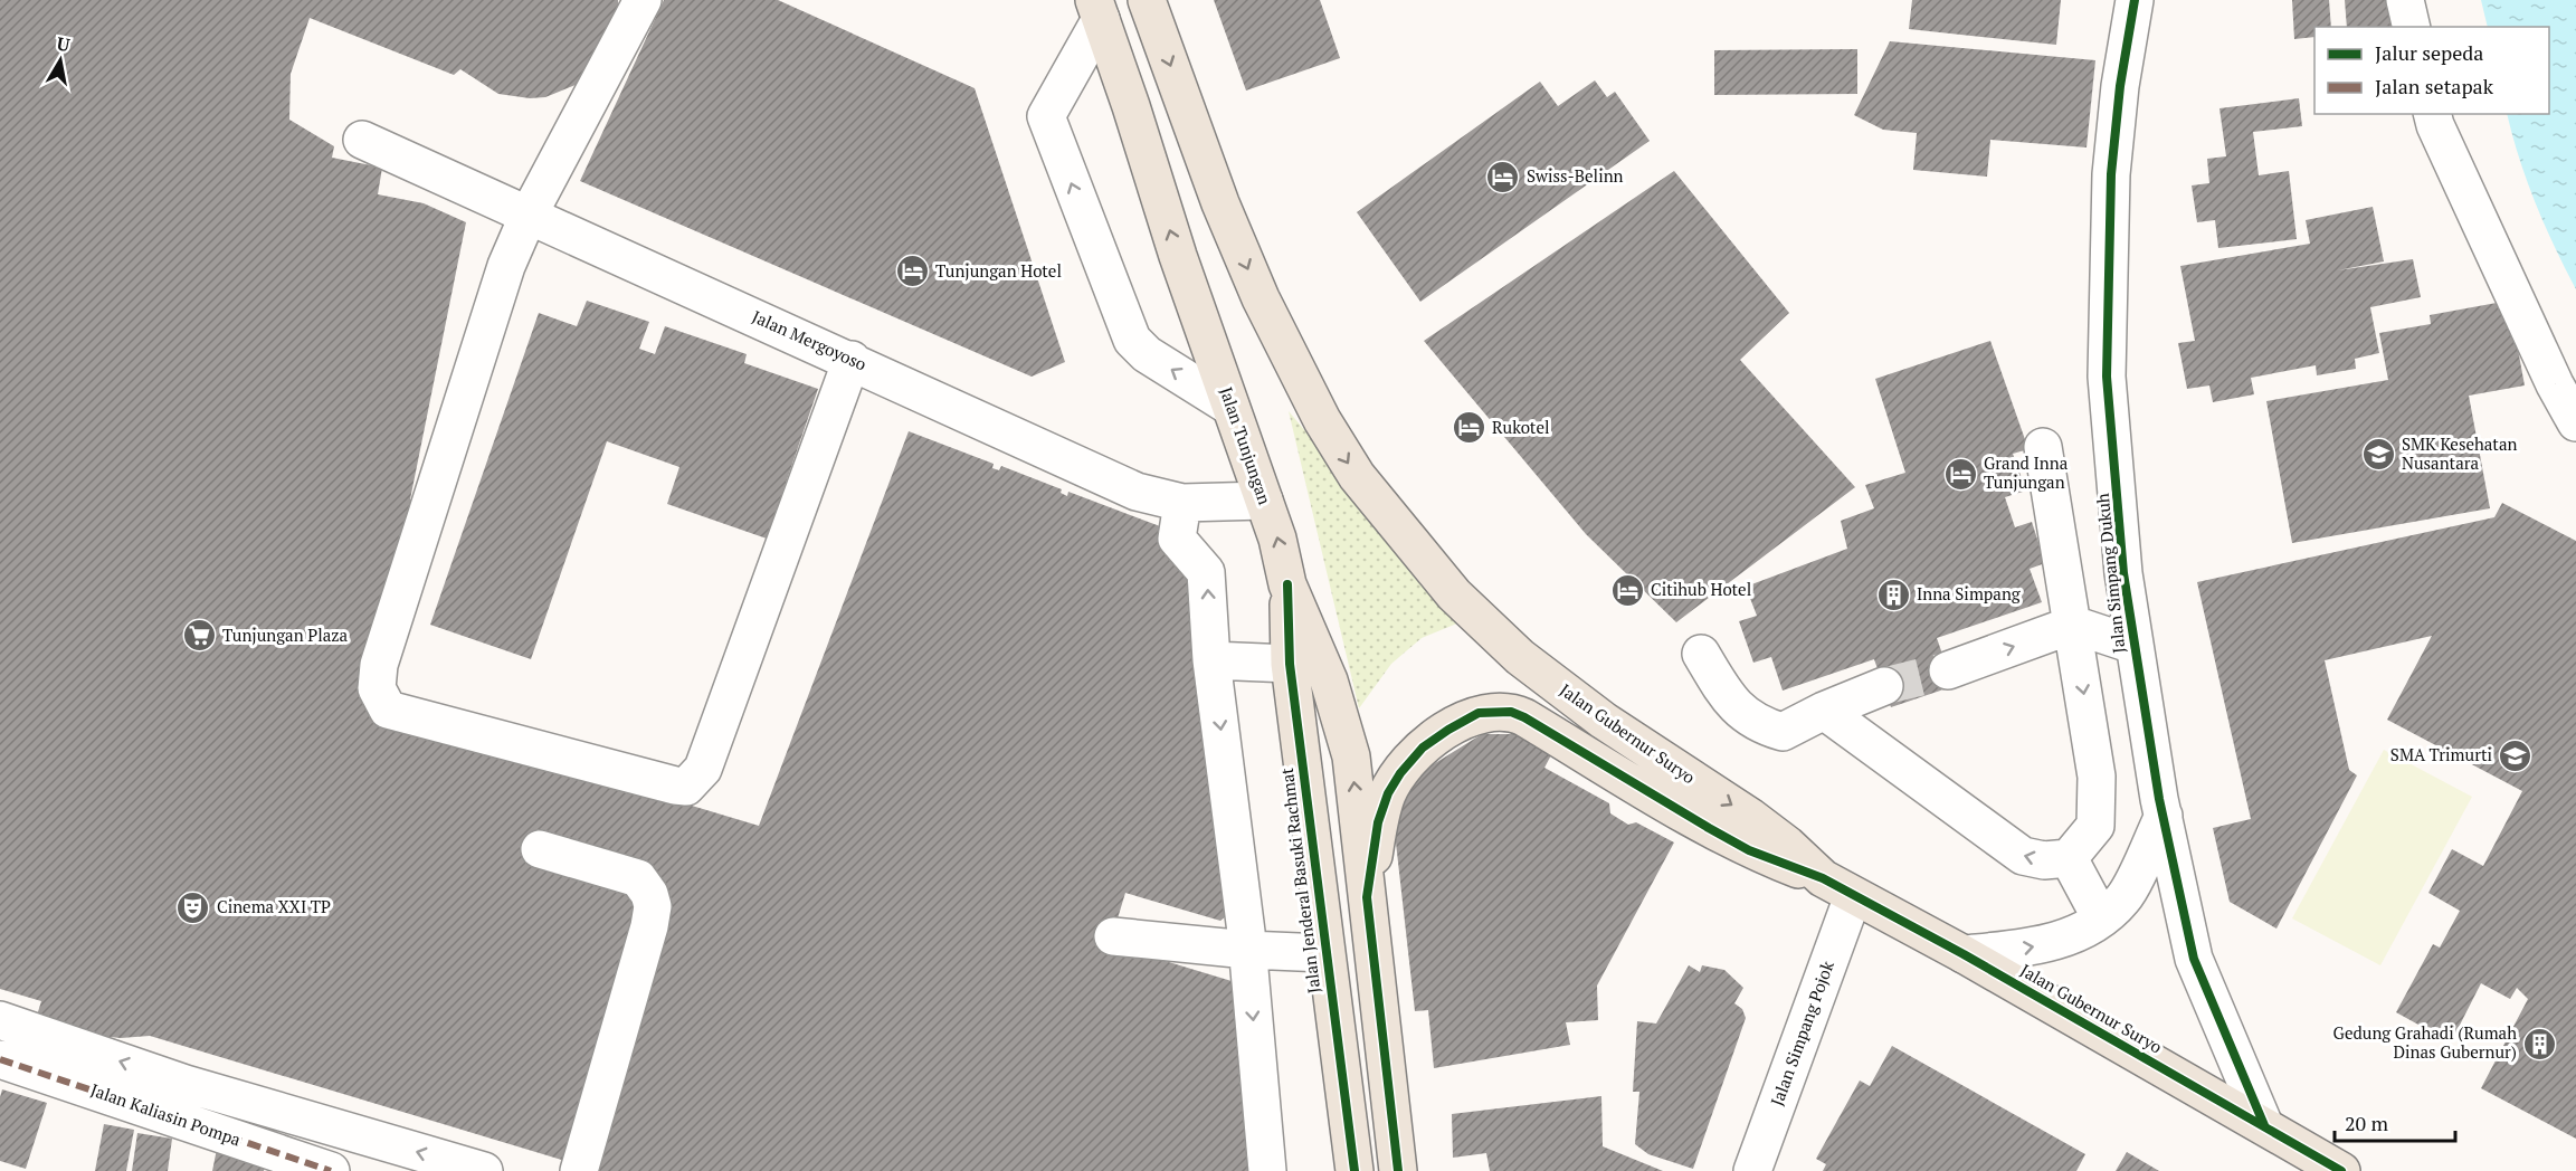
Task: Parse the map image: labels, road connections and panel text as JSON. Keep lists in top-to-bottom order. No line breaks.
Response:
{"streets":{"main road":["Jalan Tunjungan","Jalan Gubernur Suryo","Jalan Jenderal Basuki Rachmat"],"street":["Jalan Mergoyoso","Jalan Simpang Dukuh","Jalan Simpang Pojok","Jalan Kaliasin Pompa"]},"crossings":[["Jalan Mergoyoso","Jalan Tunjungan"],["Jalan Tunjungan","Jalan Jenderal Basuki Rachmat"],["Jalan Simpang Dukuh","Jalan Gubernur Suryo"],["Jalan Gubernur Suryo","Jalan Simpang Pojok"]],"one_way":["Jalan Tunjungan","Jalan Gubernur Suryo"],"places":{"hotel":["Swiss-Belinn","Tunjungan Hotel","Rukotel","Grand Inna Tunjungan","Citihub Hotel"],"school or university":["SMK Kesehatan Nusantara","SMA Trimurti"],"building":["Inna Simpang","Gedung Grahadi (Rumah Dinas Gubernur)"],"supermarket":["Tunjungan Plaza"],"theatre":["Cinema XXI TP"]},"legend":["Jalur sepeda","Jalan setapak"],"scale_bar":"20 m","north":"top"}
